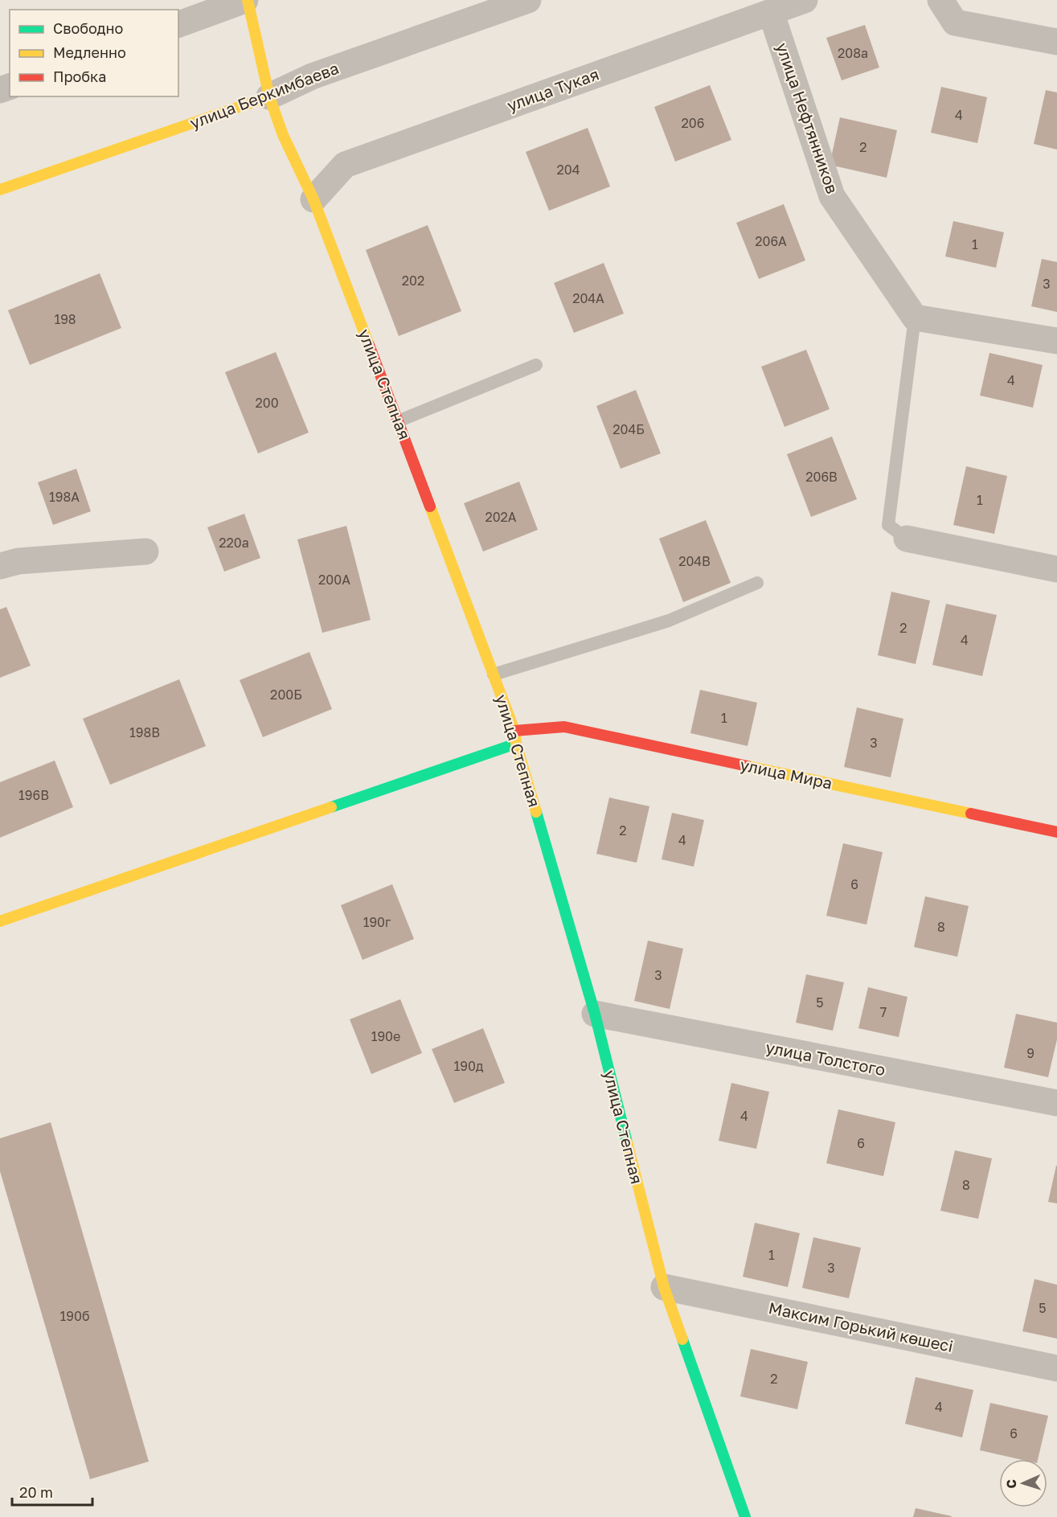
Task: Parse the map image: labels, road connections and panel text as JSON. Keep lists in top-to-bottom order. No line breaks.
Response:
{"streets":{"street":["улица Тукая","улица Беркимбаева","улица Нефтянников","улица Степная","улица Мира","улица Толстого","Максим Горький көшесі"]},"crossings":[["улица Тукая","улица Нефтянников"],["улица Тукая","улица Степная"],["улица Беркимбаева","улица Степная"],["улица Степная","улица Мира"],["улица Степная","улица Толстого"],["улица Степная","Максим Горький көшесі"]],"house_numbers":["208а","4","206","2","204","206А","1","202","3","204А","198","4","200","204Б","206В","198А","1","202А","220а","204В","200А","2","4","200Б","1","198В","3","196В","2","4","6","190г","8","3","5","7","190е","9","190д","4","6","8","1","3","5","190б","2","4","6"],"legend":["Свободно","Медленно","Пробка"],"scale_bar":"20 m","north":"left"}
